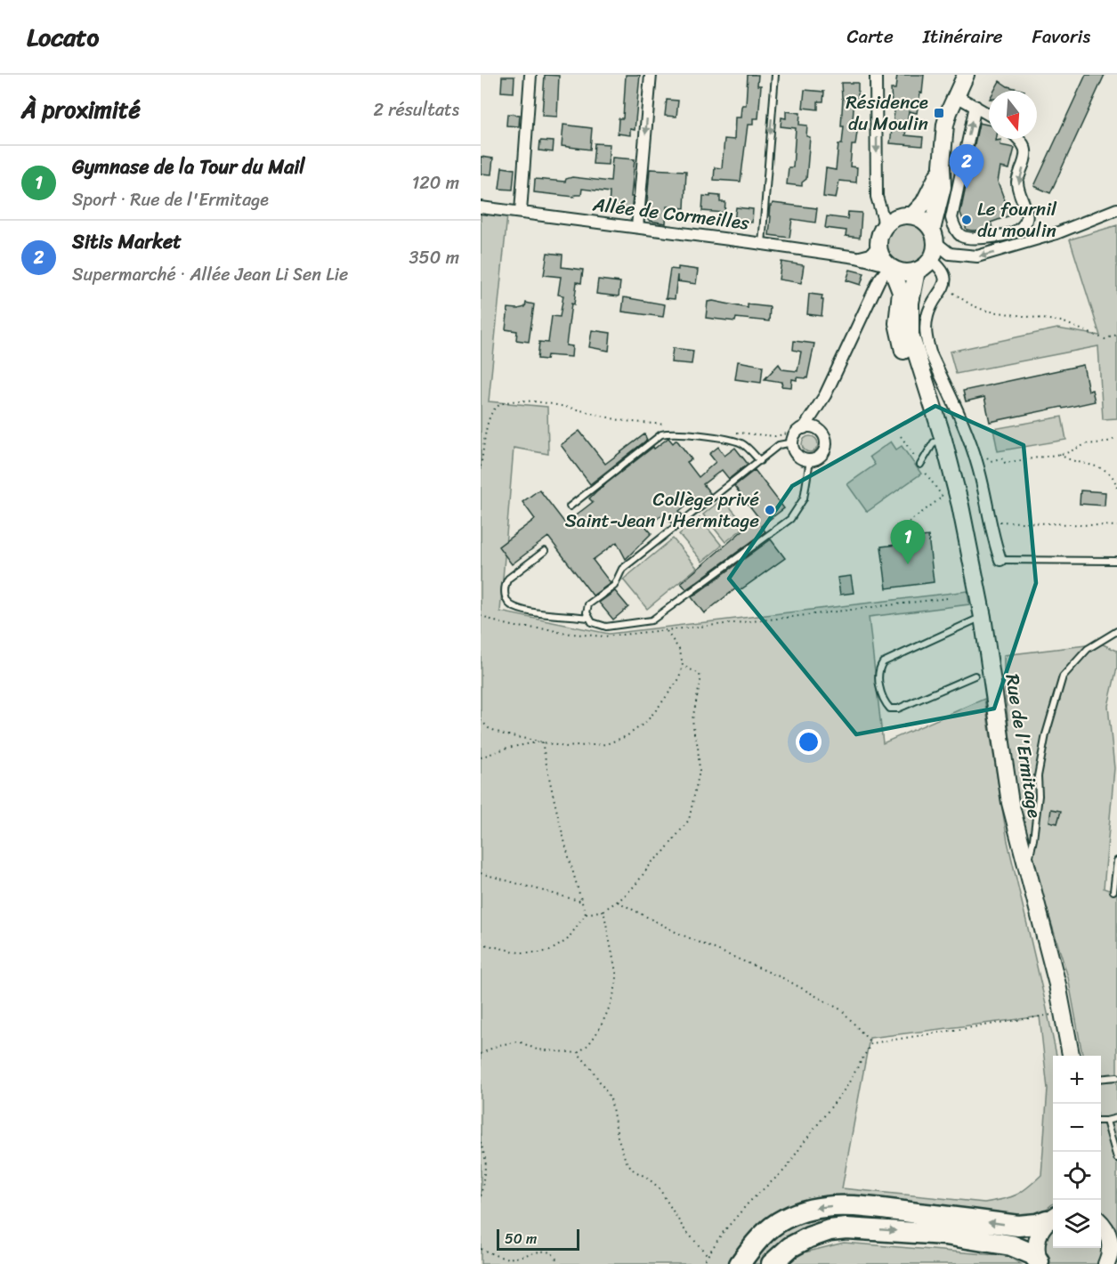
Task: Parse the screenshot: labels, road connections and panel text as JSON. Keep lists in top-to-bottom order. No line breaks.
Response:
{"streets":{"street":["Allée de Cormeilles","Rue de l'Ermitage"]},"crossings":[["Allée de Cormeilles","Rue de l'Ermitage"]],"places":{"transit":["Résidence du Moulin"],"other":["Le fournil du moulin","Collège privé Saint-Jean l'Hermitage"]},"scale_bar":"50 m","north":"bottom","page":{"header":"Locato","nav":["Carte","Itinéraire","Favoris"],"heading":["À proximité","2 résultats"],"list":[{"mark":"1","name":"Gymnase de la Tour du Mail","note":"Sport · Rue de l'Ermitage","value":"120 m"},{"mark":"2","name":"Sitis Market","note":"Supermarché · Allée Jean Li Sen Lie","value":"350 m"}],"pins":["2","1"],"map_buttons":["+","−"],"scale":"50 m"}}
